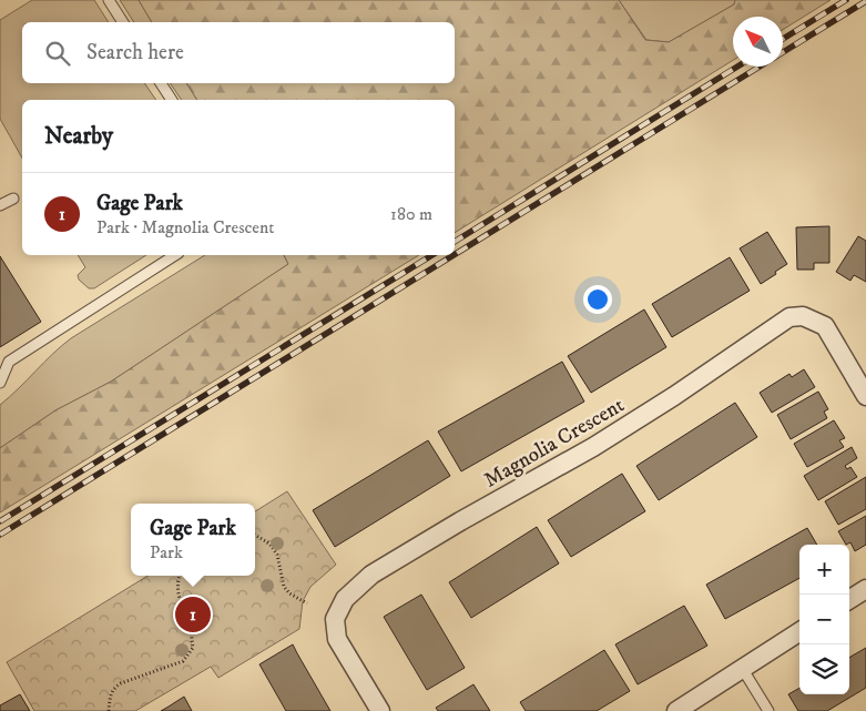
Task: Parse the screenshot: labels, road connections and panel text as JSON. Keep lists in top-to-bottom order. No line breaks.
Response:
{"streets":{"street":["Magnolia Crescent"]},"north":"top left","page":{"search":"Search here","heading":"Nearby","list":[{"mark":"1","name":"Gage Park","note":"Park · Magnolia Crescent","value":"180 m"}],"popup":["Gage Park","Park"],"map_buttons":["+","−"],"pins":"1"}}
